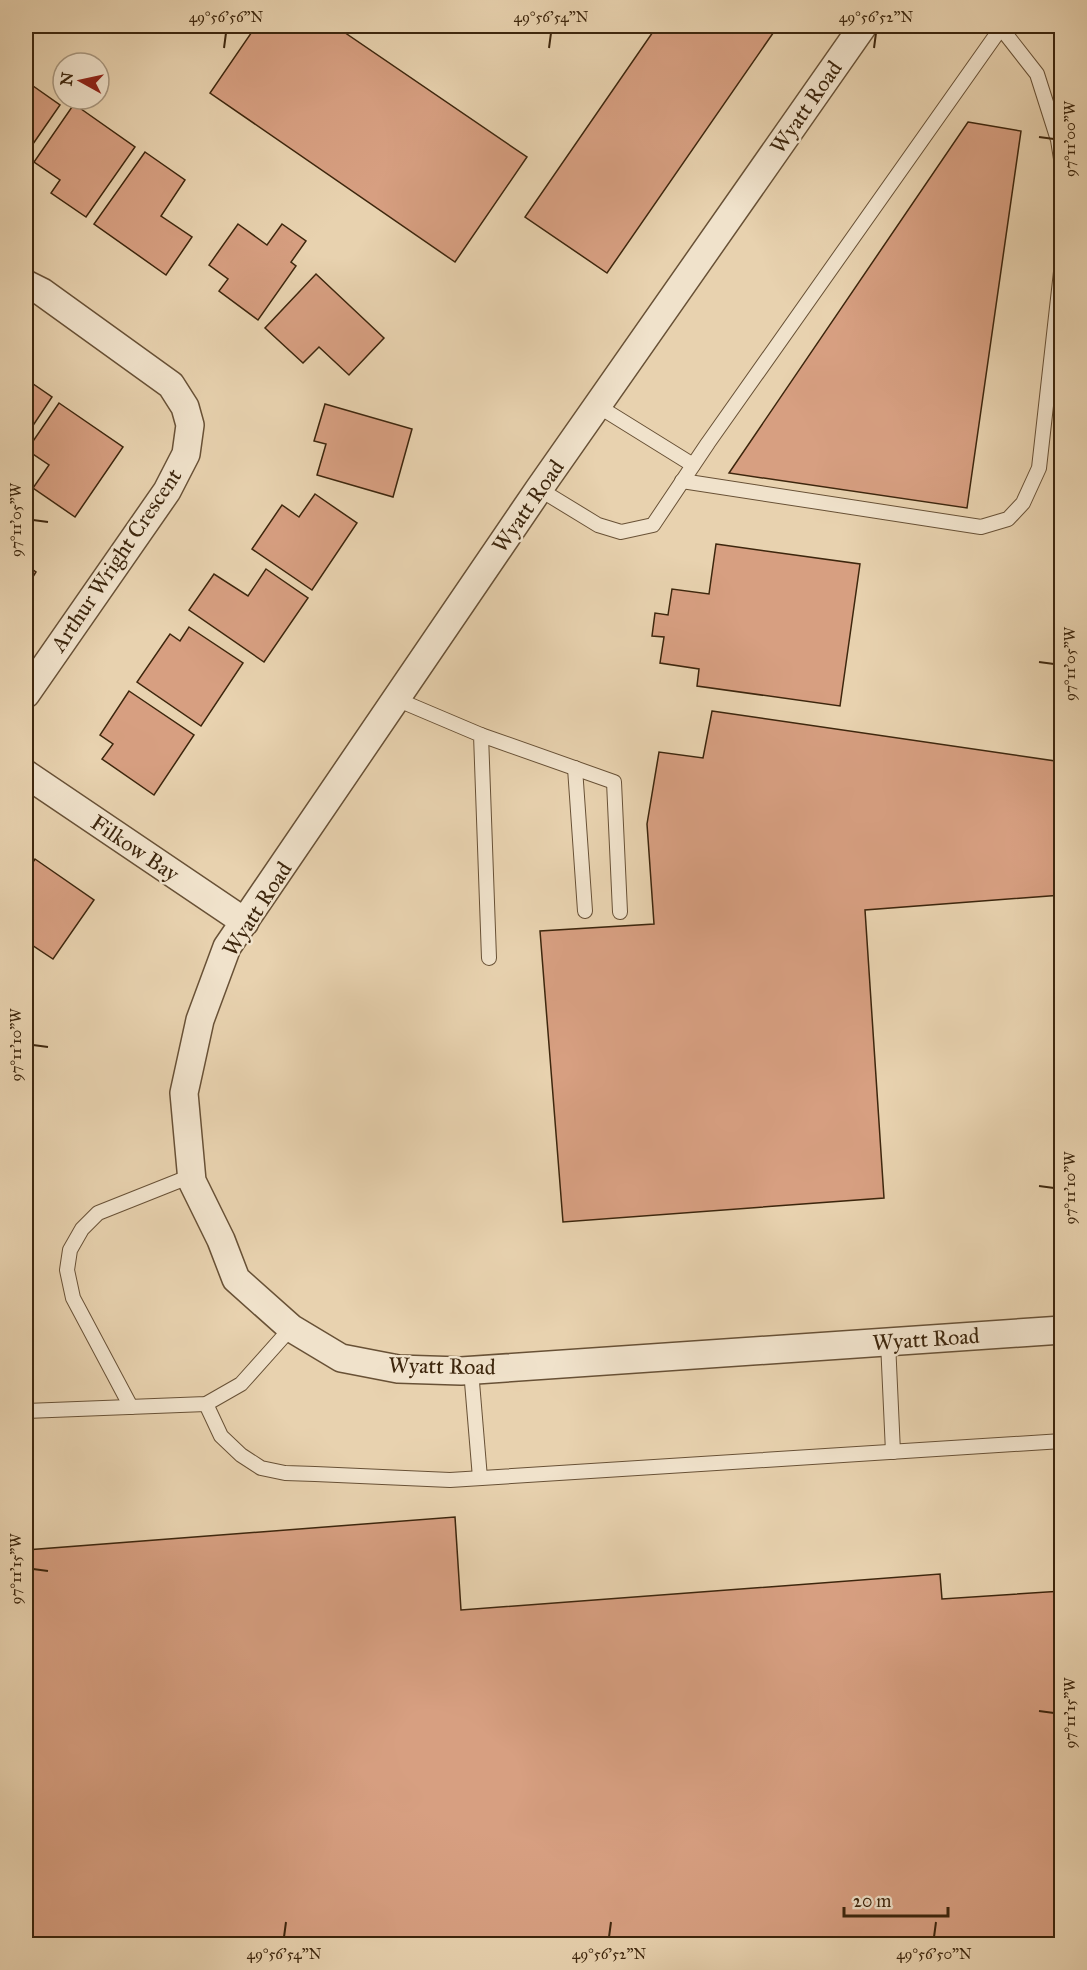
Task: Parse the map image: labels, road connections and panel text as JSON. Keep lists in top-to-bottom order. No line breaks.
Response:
{"streets":{"street":["Wyatt Road","Arthur Wright Crescent","Filkow Bay"]},"crossings":[["Wyatt Road","Filkow Bay"]],"scale_bar":"20 m","north":"left","coordinates":["49°56'56\"N","49°56'54\"N","49°56'52\"N","97°11'00\"W","97°11'05\"W","97°11'10\"W","97°11'15\"W","49°56'50\"N"]}
